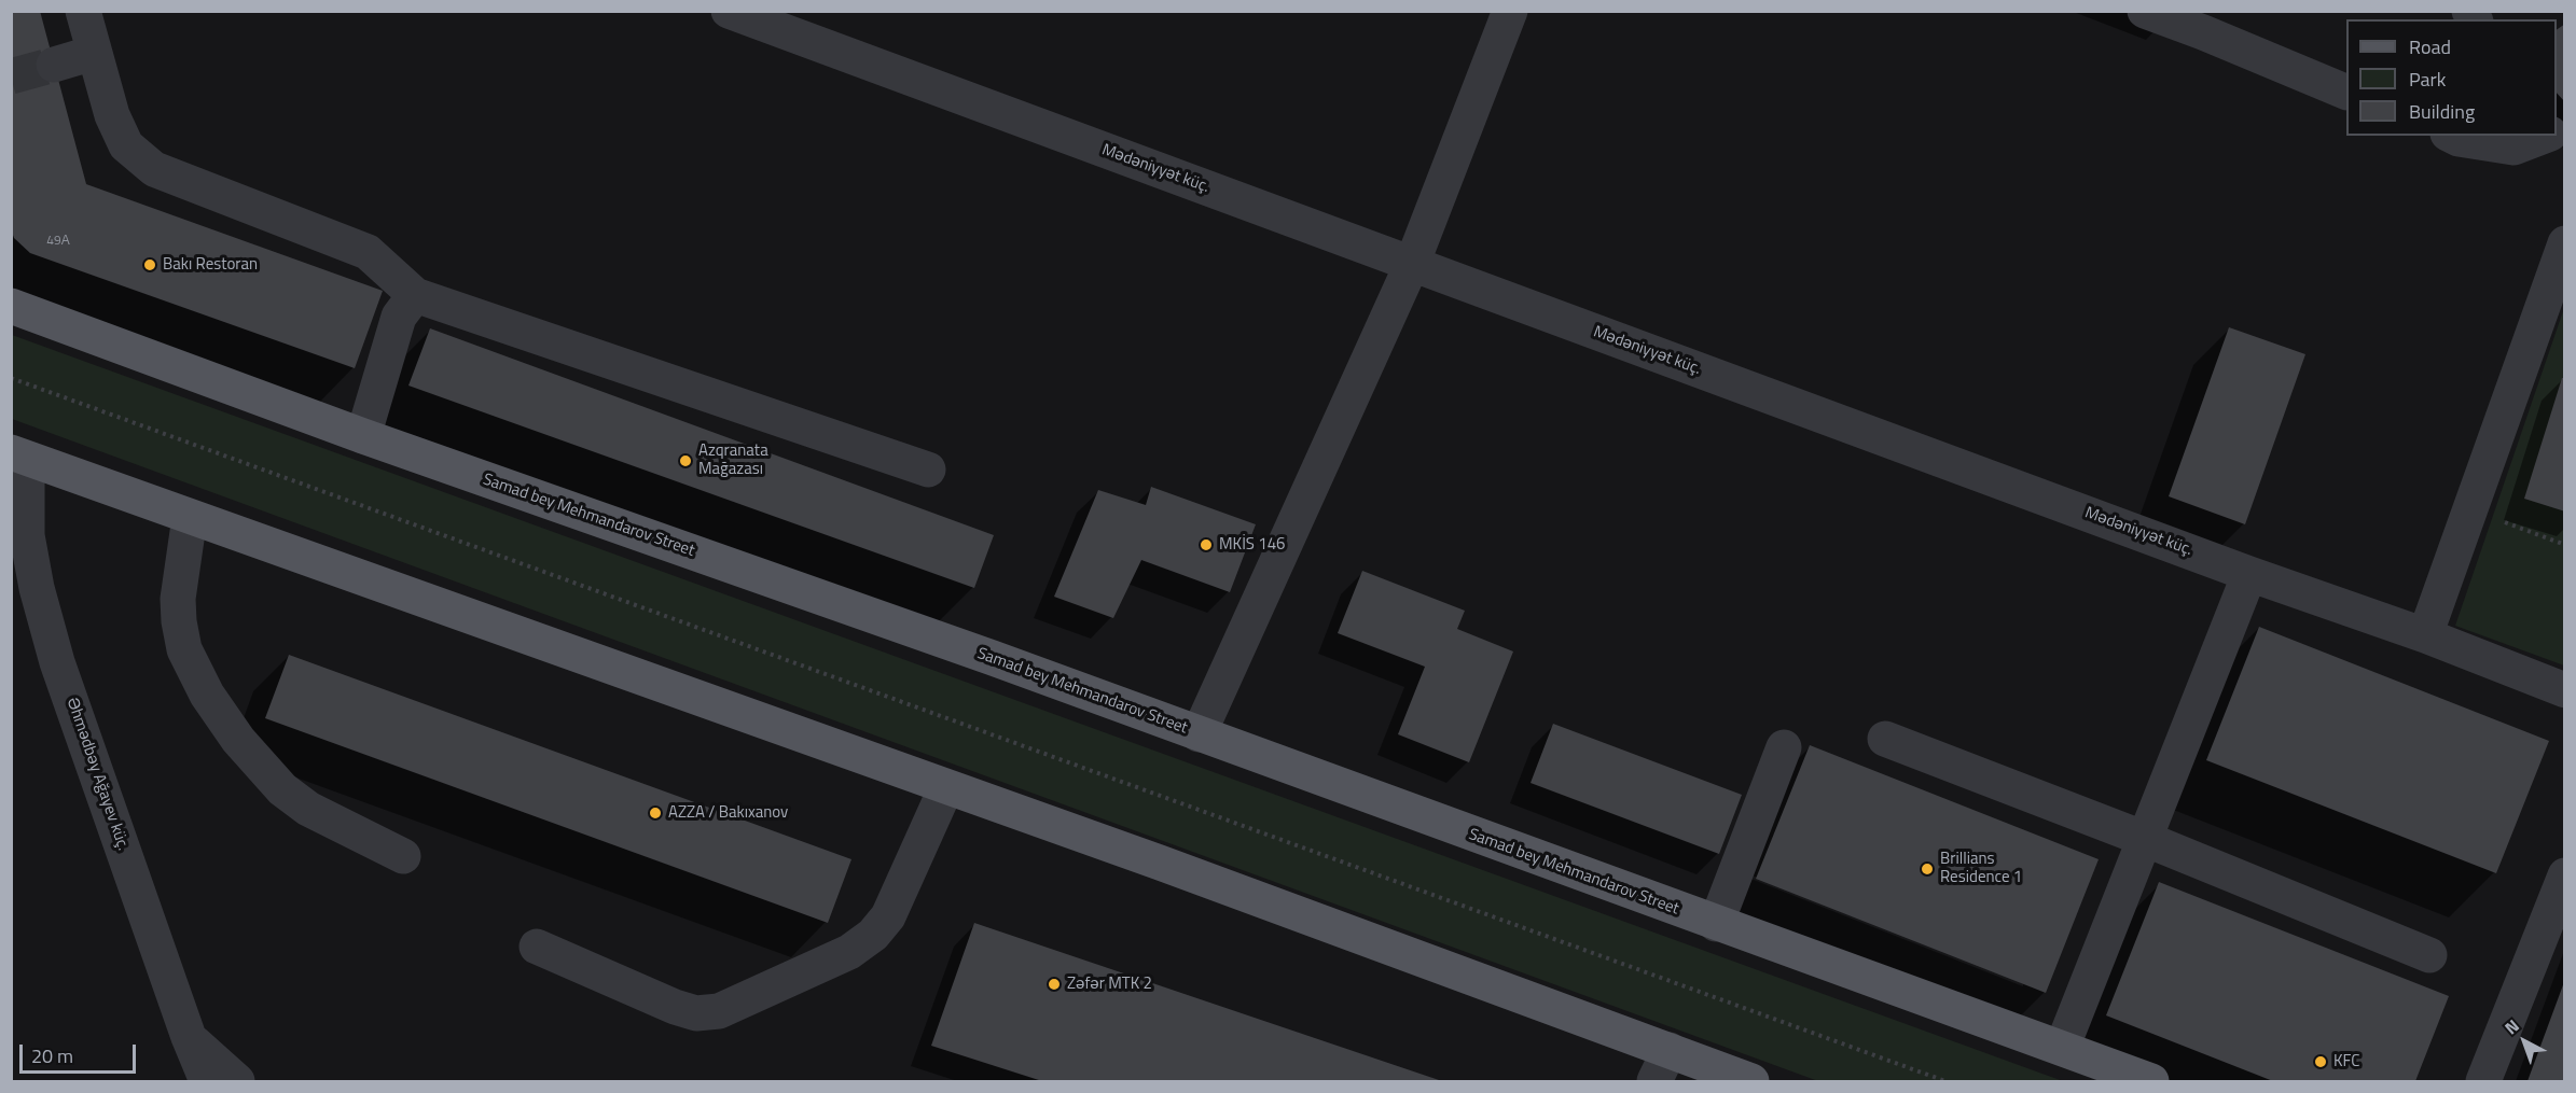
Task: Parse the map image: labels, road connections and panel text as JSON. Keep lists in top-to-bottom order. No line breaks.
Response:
{"streets":{"main road":["Samad bey Mehmandarov Street"],"street":["Mədəniyyət küç.","Əhmədbəy Ağayev küç."]},"places":["Bakı Restoran","Azqranata Mağazası","MKİS 146","AZZA / Bakıxanov","Brillians Residence 1","Zəfər MTK 2","KFC"],"house_numbers":["49А"],"legend":["Road","Park","Building"],"scale_bar":"20 m","north":"top left"}
